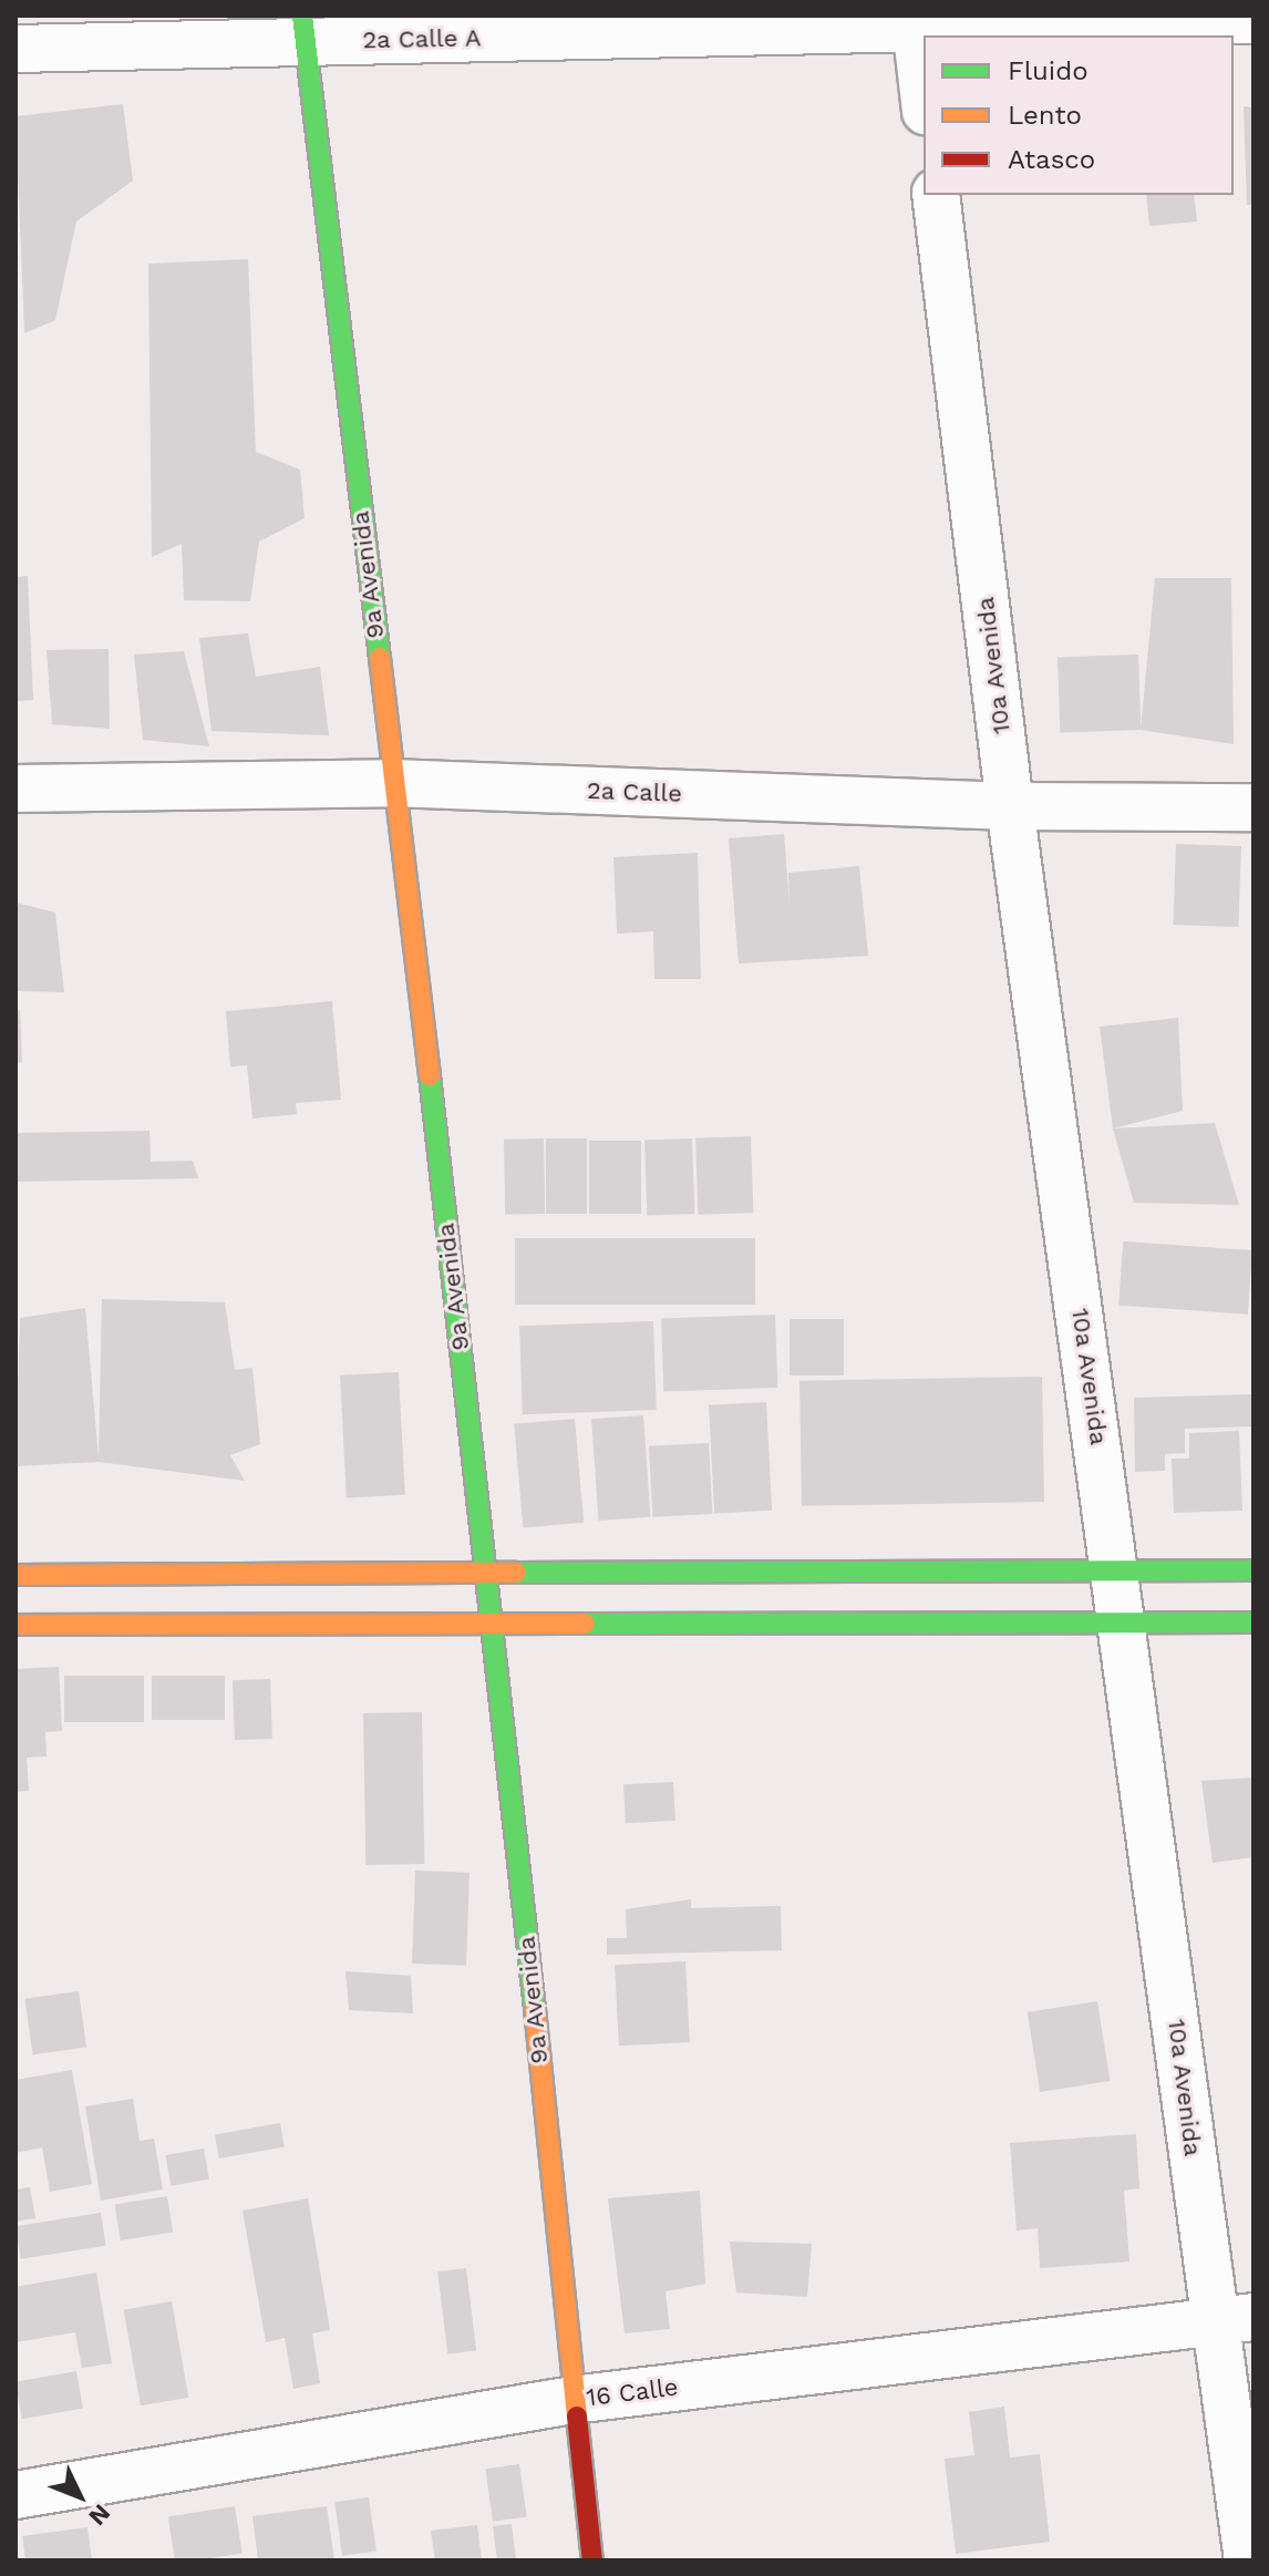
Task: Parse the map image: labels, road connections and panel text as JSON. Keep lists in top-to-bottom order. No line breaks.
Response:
{"streets":{"street":["2a Calle A","9a Avenida","10a Avenida","2a Calle","16 Calle"]},"crossings":[["2a Calle A","9a Avenida"],["9a Avenida","2a Calle"],["9a Avenida","16 Calle"],["10a Avenida","2a Calle"],["10a Avenida","16 Calle"]],"legend":["Fluido","Lento","Atasco"],"north":"bottom right"}
